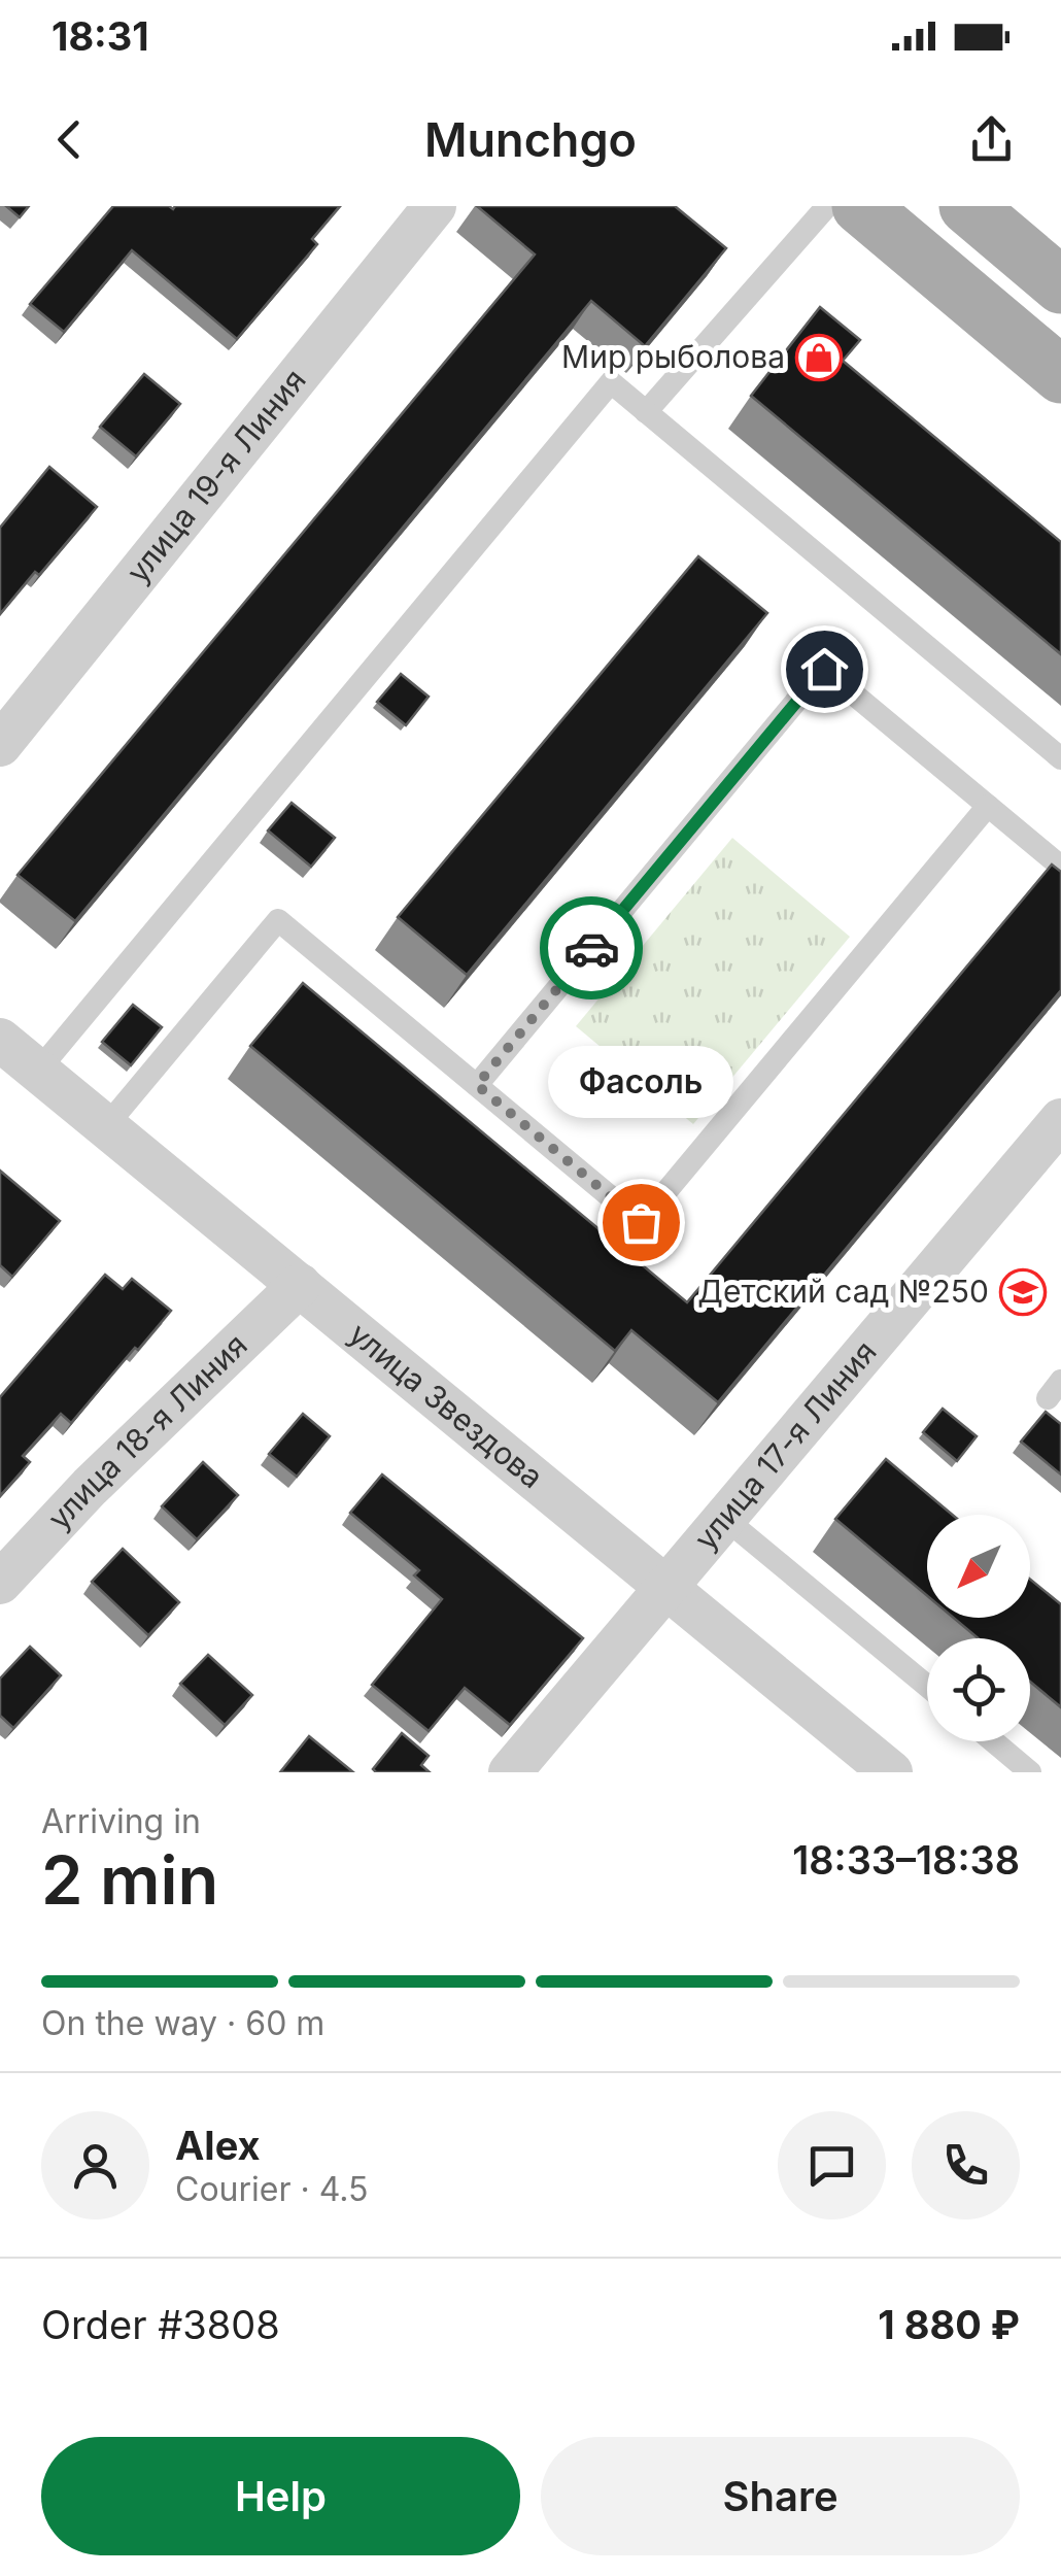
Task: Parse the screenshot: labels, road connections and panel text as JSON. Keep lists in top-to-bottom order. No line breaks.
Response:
{"streets":{"street":["улица 19-я Линия","улица Звездова","улица 18-я Линия","улица 17-я Линия"]},"crossings":[["улица Звездова","улица 18-я Линия"],["улица Звездова","улица 17-я Линия"]],"places":{"shop":["Мир рыболова"],"other":["Фасоль"],"school or university":["Детский сад №250"]},"north":"bottom left","page":{"status":"18:31","header":"Munchgo","bubble":"Фасоль","heading":["2 min","Arriving in","18:33–18:38"],"panel":["Alex","Courier · 4.5","Order #3808","1 880 ₽"],"bar":"On the way · 60 m","buttons":["Help","Share"]}}
